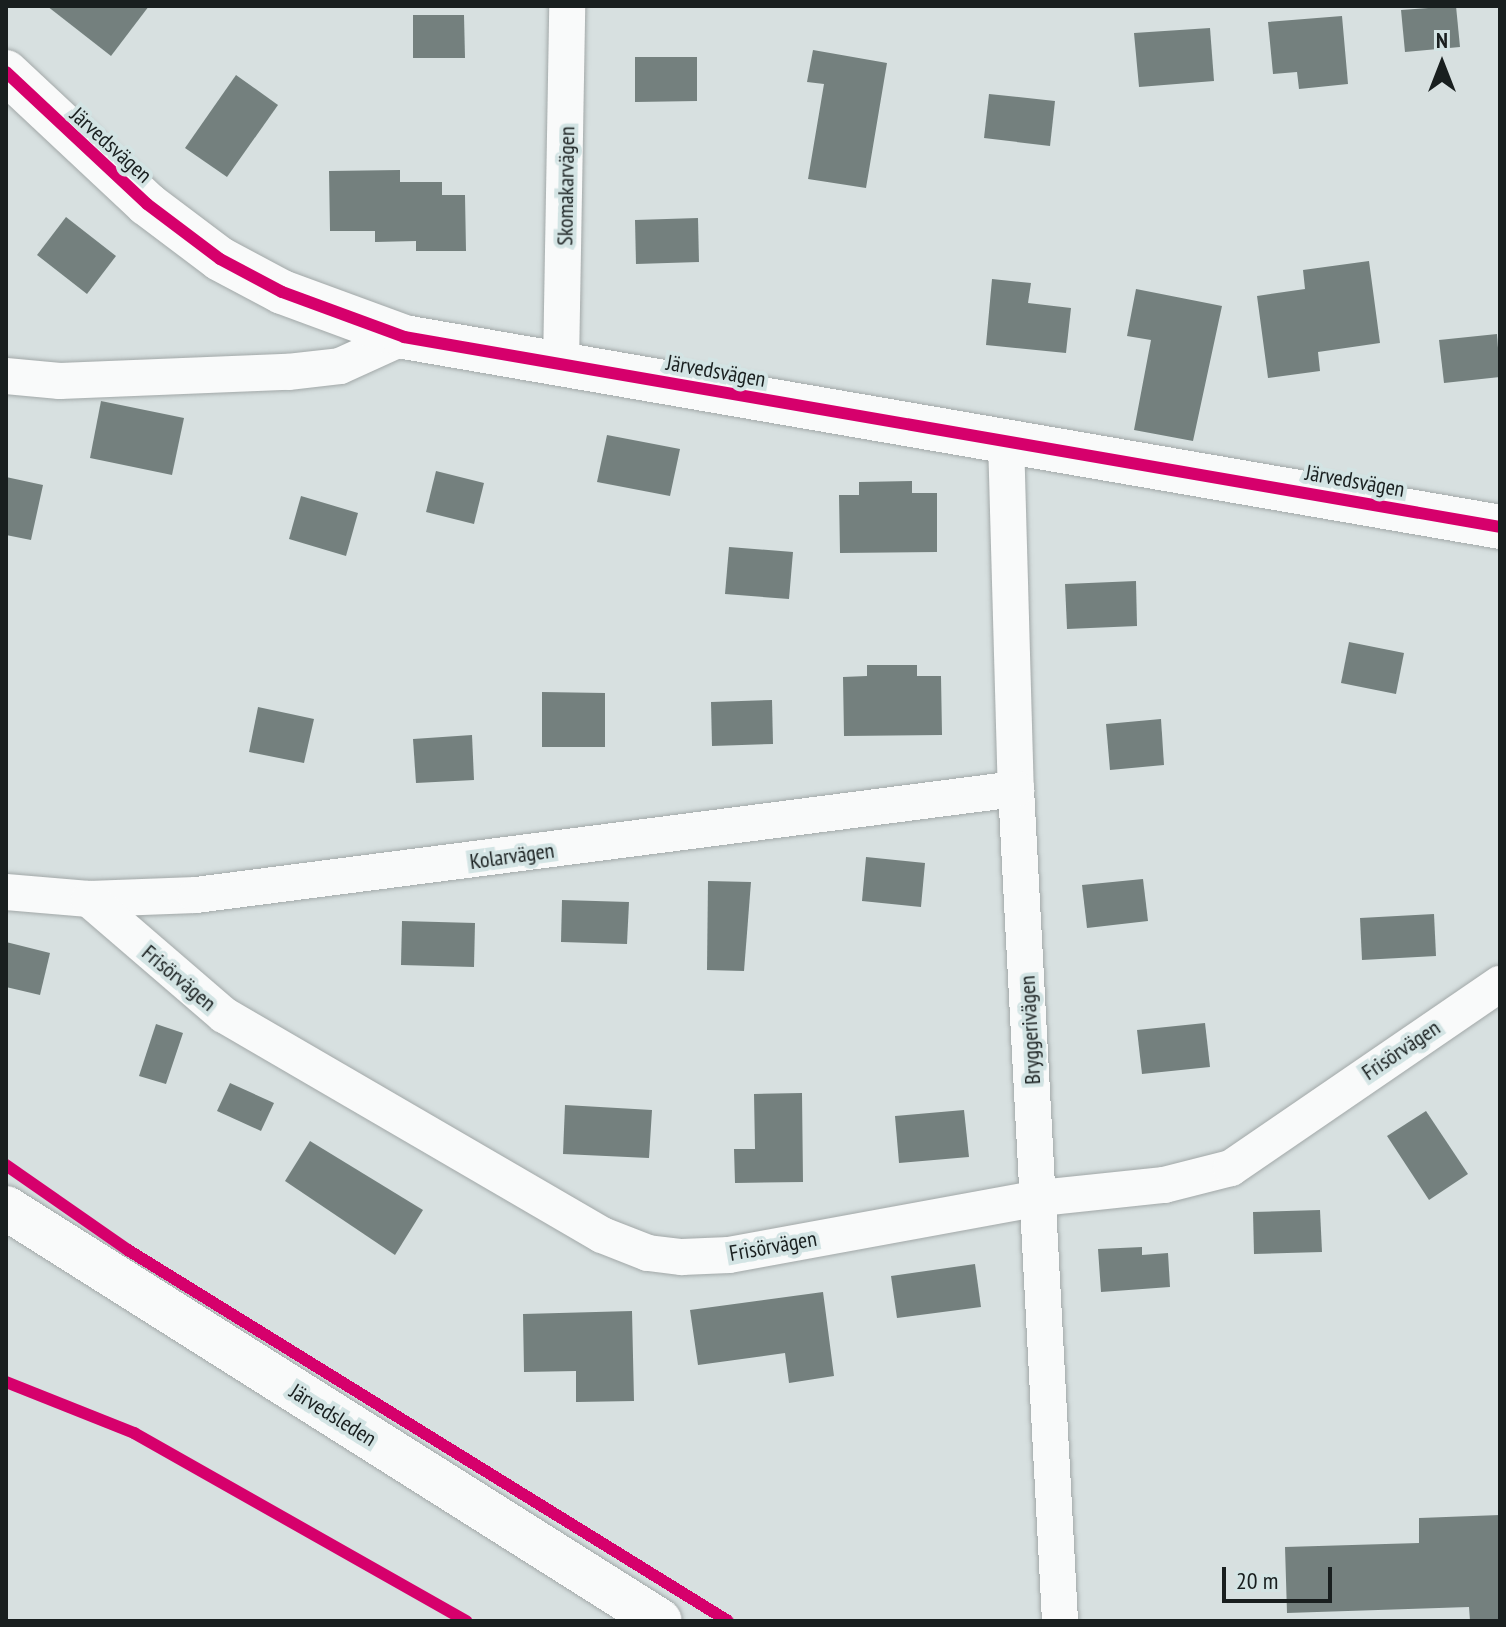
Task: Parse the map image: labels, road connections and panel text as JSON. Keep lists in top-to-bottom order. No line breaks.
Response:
{"streets":{"street":["Järvedsvägen","Skomakarvägen","Kolarvägen","Frisörvägen","Bryggerivägen","Järvedsleden"]},"crossings":[["Järvedsvägen","Skomakarvägen"],["Järvedsvägen","Bryggerivägen"],["Kolarvägen","Frisörvägen"],["Kolarvägen","Bryggerivägen"],["Frisörvägen","Bryggerivägen"]],"scale_bar":"20 m","north":"top"}
